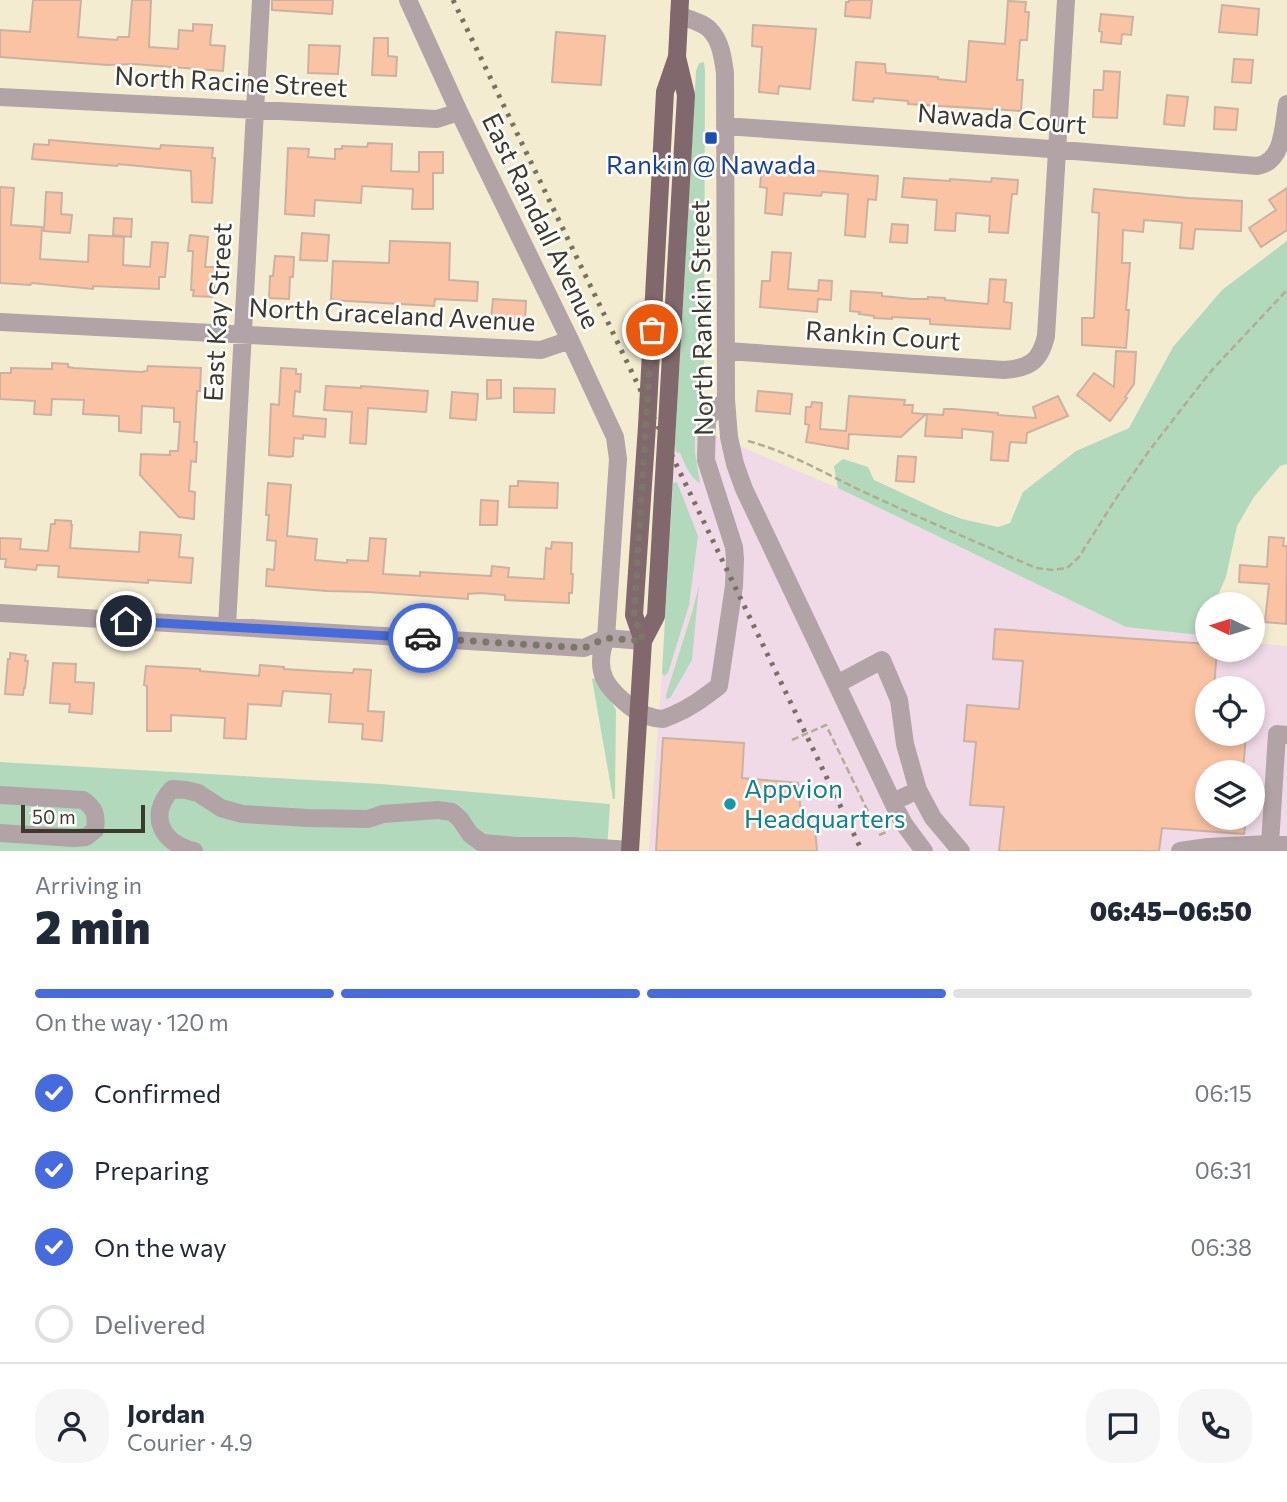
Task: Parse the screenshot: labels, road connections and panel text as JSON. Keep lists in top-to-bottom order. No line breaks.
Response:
{"streets":{"street":["North Racine Street","Nawada Court","East Randall Avenue","East Kay Street","North Graceland Avenue","North Rankin Street","Rankin Court"]},"crossings":[["North Racine Street","East Randall Avenue"],["North Racine Street","East Kay Street"],["Nawada Court","North Rankin Street"],["Nawada Court","Rankin Court"],["East Randall Avenue","North Graceland Avenue"],["East Kay Street","North Graceland Avenue"],["North Rankin Street","Rankin Court"]],"places":{"transit":["Rankin @ Nawada"],"other":["Appvion Headquarters"]},"scale_bar":"50 m","north":"left","page":{"scale":"50 m","heading":["2 min","Arriving in","06:45–06:50"],"panel":["Jordan","Courier · 4.9"],"bar":"On the way · 120 m","list":[["Confirmed","06:15"],["Preparing","06:31"],["On the way","06:38"],"Delivered"]}}
